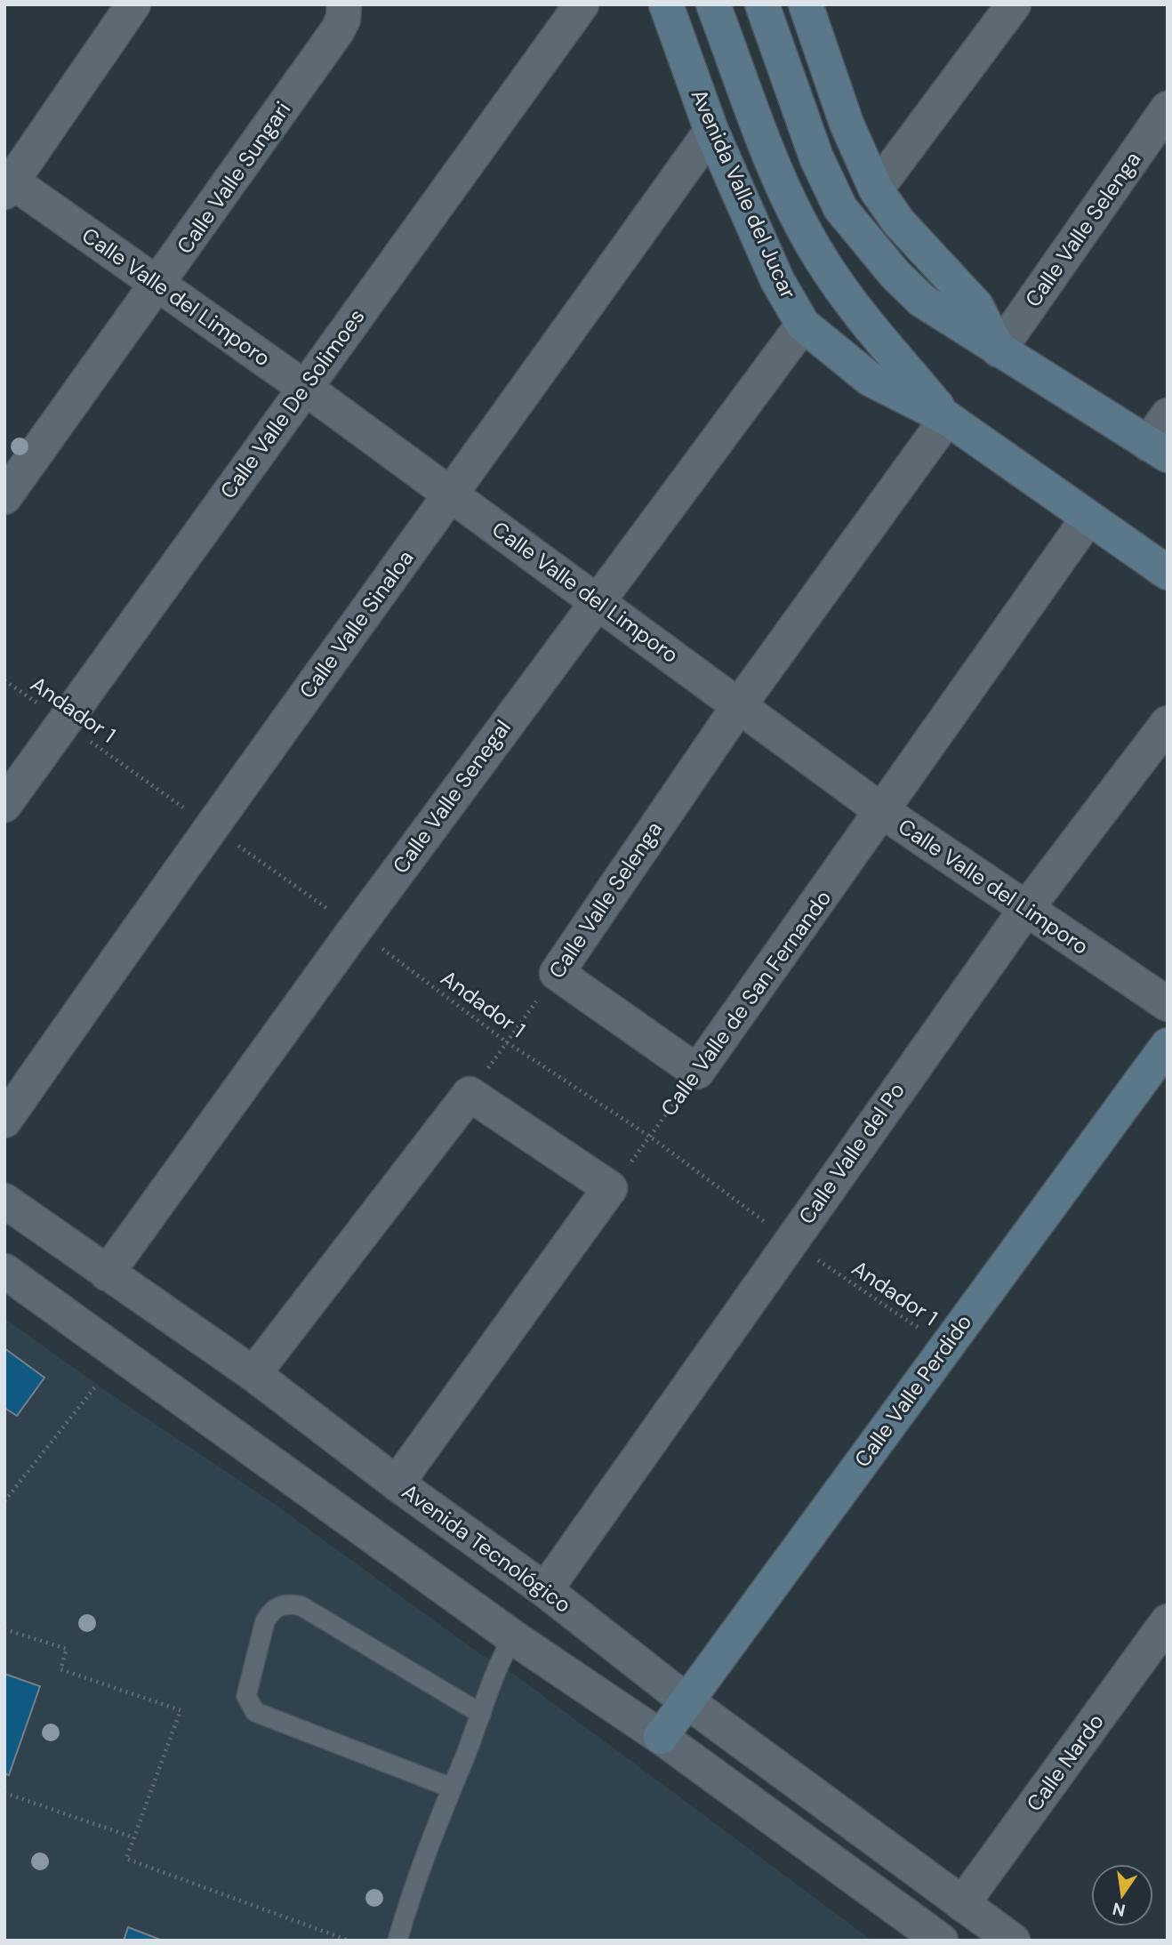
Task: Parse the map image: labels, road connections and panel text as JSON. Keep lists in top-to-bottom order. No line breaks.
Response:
{"streets":{"main road":["Avenida Valle del Jucar","Calle Valle Perdido"],"street":["Calle Valle Sungari","Calle Valle Selenga","Calle Valle del Limporo","Calle Valle De Solimoes","Calle Valle Sinaloa","Calle Valle Senegal","Calle Valle de San Fernando","Calle Valle del Po","Avenida Tecnológico","Calle Nardo"],"path":["Andador 1"]},"crossings":[["Calle Valle Sungari","Calle Valle del Limporo"],["Avenida Valle del Jucar","Calle Valle Selenga"],["Avenida Valle del Jucar","Calle Valle Sinaloa"],["Avenida Valle del Jucar","Calle Valle Senegal"],["Avenida Valle del Jucar","Calle Valle de San Fernando"],["Calle Valle Selenga","Calle Valle del Limporo"],["Calle Valle Selenga","Andador 1"],["Calle Valle del Limporo","Calle Valle De Solimoes"],["Calle Valle del Limporo","Calle Valle Sinaloa"],["Calle Valle del Limporo","Calle Valle Senegal"],["Calle Valle del Limporo","Calle Valle de San Fernando"],["Calle Valle del Limporo","Calle Valle del Po"],["Calle Valle De Solimoes","Andador 1"],["Calle Valle Sinaloa","Andador 1"],["Andador 1","Calle Valle Senegal"],["Andador 1","Calle Valle de San Fernando"],["Andador 1","Calle Valle del Po"],["Andador 1","Calle Valle Perdido"],["Calle Valle Senegal","Avenida Tecnológico"],["Calle Valle del Po","Avenida Tecnológico"],["Calle Valle Perdido","Avenida Tecnológico"],["Avenida Tecnológico","Calle Nardo"]],"north":"bottom"}
